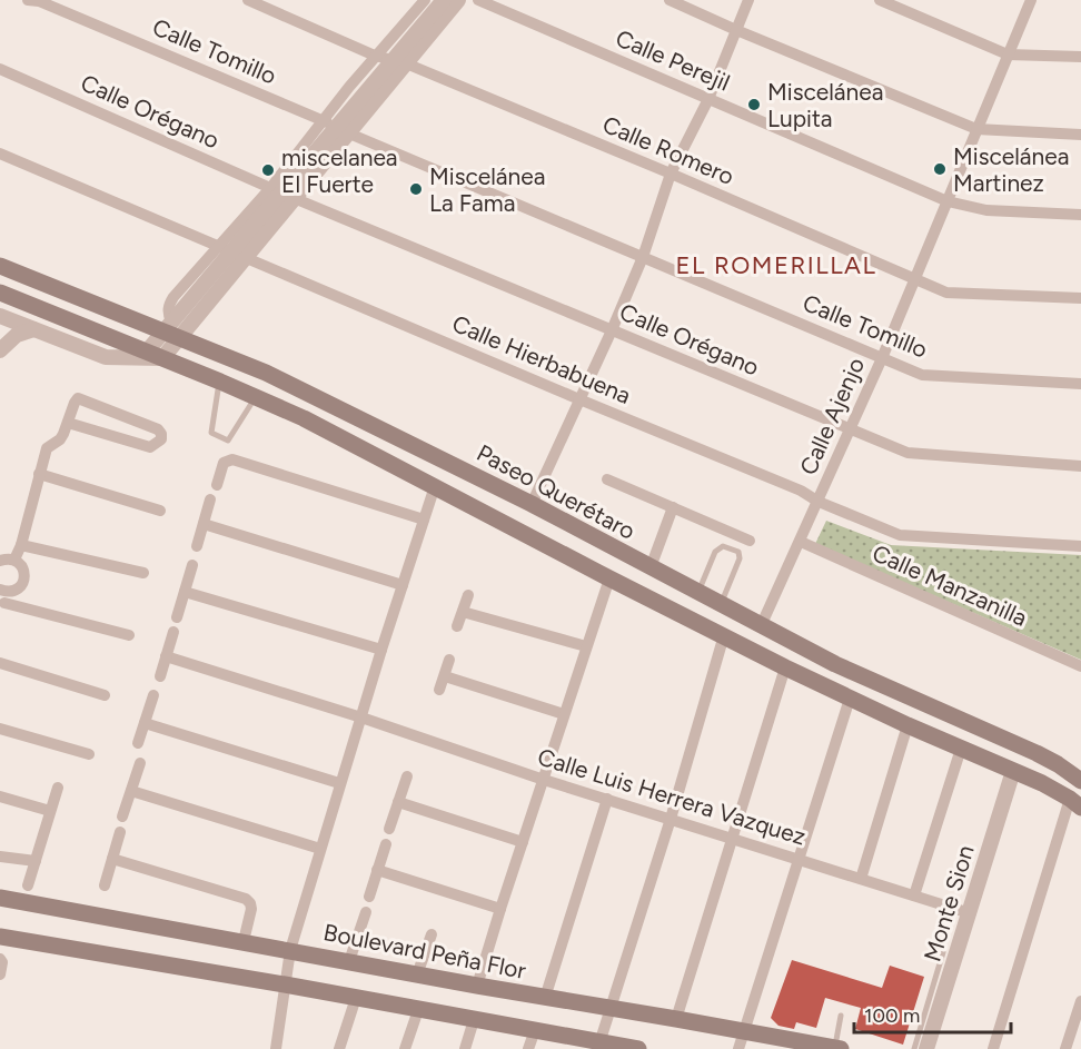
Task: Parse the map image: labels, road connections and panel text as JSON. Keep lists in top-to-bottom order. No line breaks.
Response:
{"streets":{"main road":["Paseo Querétaro","Boulevard Peña Flor"],"street":["Calle Tomillo","Calle Perejil","Calle Orégano","Calle Romero","Calle Hierbabuena","Calle Ajenjo","Calle Manzanilla","Calle Luis Herrera Vazquez","Monte Sion"]},"crossings":[["Calle Tomillo","Calle Ajenjo"],["Calle Perejil","Calle Ajenjo"],["Calle Orégano","Calle Ajenjo"],["Calle Romero","Calle Ajenjo"],["Calle Hierbabuena","Calle Ajenjo"],["Calle Ajenjo","Paseo Querétaro"],["Calle Ajenjo","Calle Manzanilla"],["Calle Luis Herrera Vazquez","Monte Sion"]],"districts":["EL ROMERILLAL"],"places":["Miscelánea Lupita","Miscelánea Martinez","miscelanea El Fuerte","Miscelánea La Fama"],"scale_bar":"100 m"}
